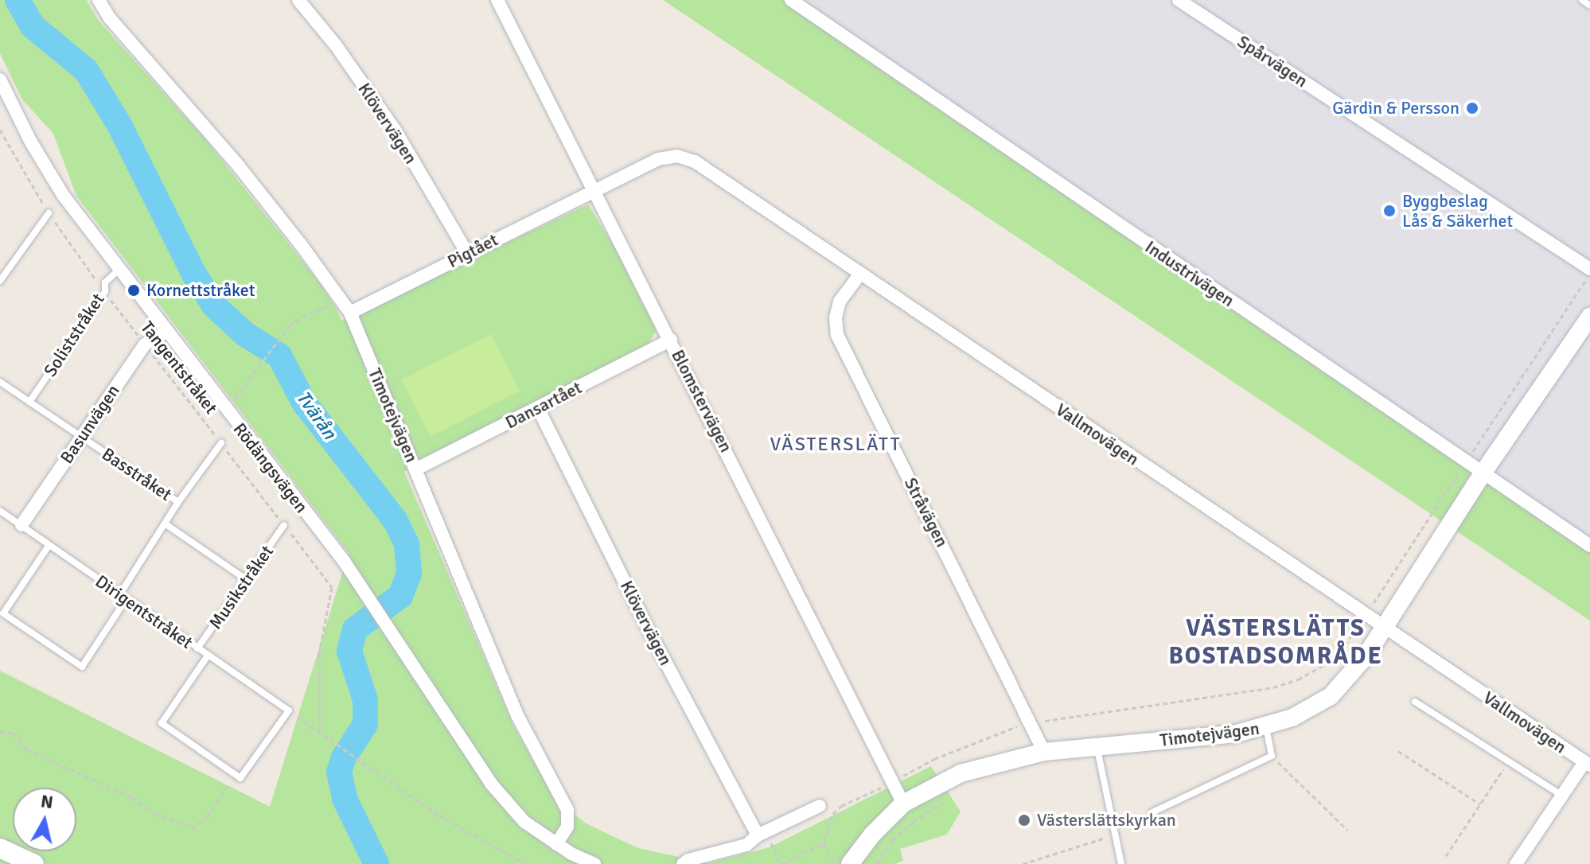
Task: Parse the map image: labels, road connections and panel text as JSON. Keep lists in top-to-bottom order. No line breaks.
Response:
{"streets":{"street":["Spårvägen","Klövervägen","Pigtået","Industrivägen","Blomstervägen","Dansartået","Timotejvägen","Basunvägen","Vallmovägen","Rödängsvägen","Stråvägen"],"lane":["Soliststråket","Basstråket","Musikstråket","Dirigentstråket"],"path":["Tangentstråket"]},"crossings":[["Klövervägen","Pigtået"],["Klövervägen","Dansartået"],["Pigtået","Blomstervägen"],["Pigtået","Timotejvägen"],["Pigtået","Vallmovägen"],["Industrivägen","Timotejvägen"],["Soliststråket","Tangentstråket"],["Soliststråket","Rödängsvägen"],["Soliststråket","Basstråket"],["Tangentstråket","Basunvägen"],["Tangentstråket","Musikstråket"],["Blomstervägen","Dansartået"],["Blomstervägen","Timotejvägen"],["Blomstervägen","Vallmovägen"],["Dansartået","Timotejvägen"],["Timotejvägen","Vallmovägen"],["Timotejvägen","Rödängsvägen"],["Timotejvägen","Stråvägen"],["Basunvägen","Rödängsvägen"],["Basunvägen","Basstråket"],["Basunvägen","Dirigentstråket"],["Vallmovägen","Stråvägen"],["Basstråket","Musikstråket"],["Musikstråket","Dirigentstråket"]],"districts":["VÄSTERSLÄTT","VÄSTERSLÄTTS BOSTADSOMRÅDE"],"water":["Tvärån"],"places":["Gärdin & Persson","Byggbeslag Lås & Säkerhet","Kornettstråket","Västerslättskyrkan"],"north":"top"}
